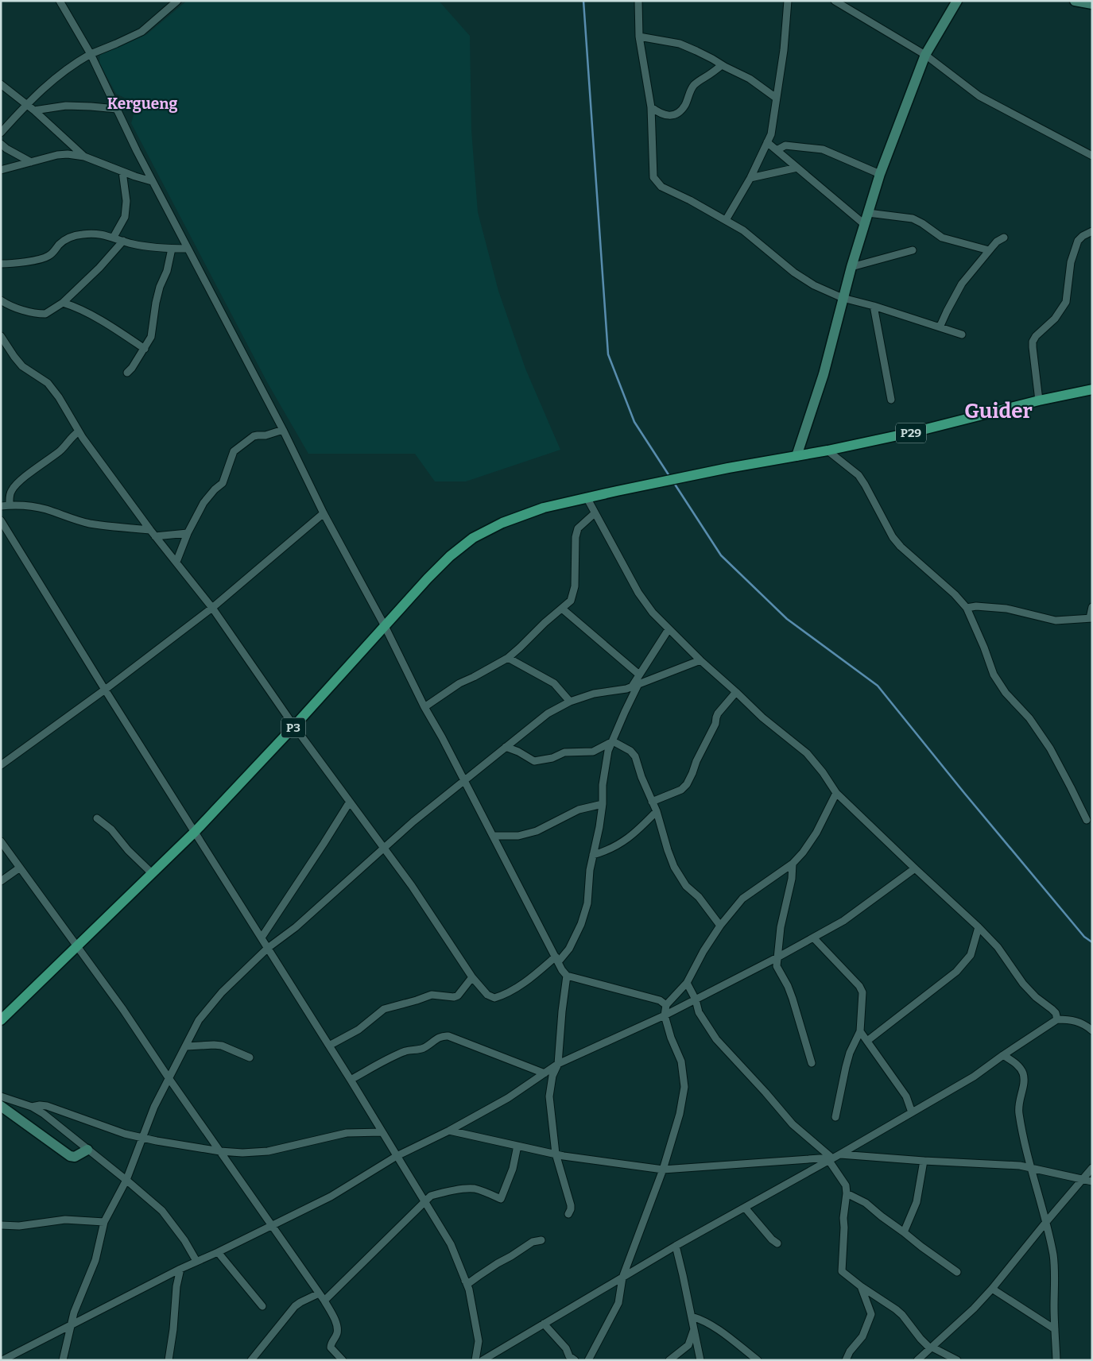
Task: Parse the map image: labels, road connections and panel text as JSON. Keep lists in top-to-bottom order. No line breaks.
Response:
{"streets":{"main road":["P29","P3"]},"crossings":[["P29","P3"]],"districts":["Kergueng","Guider"]}
